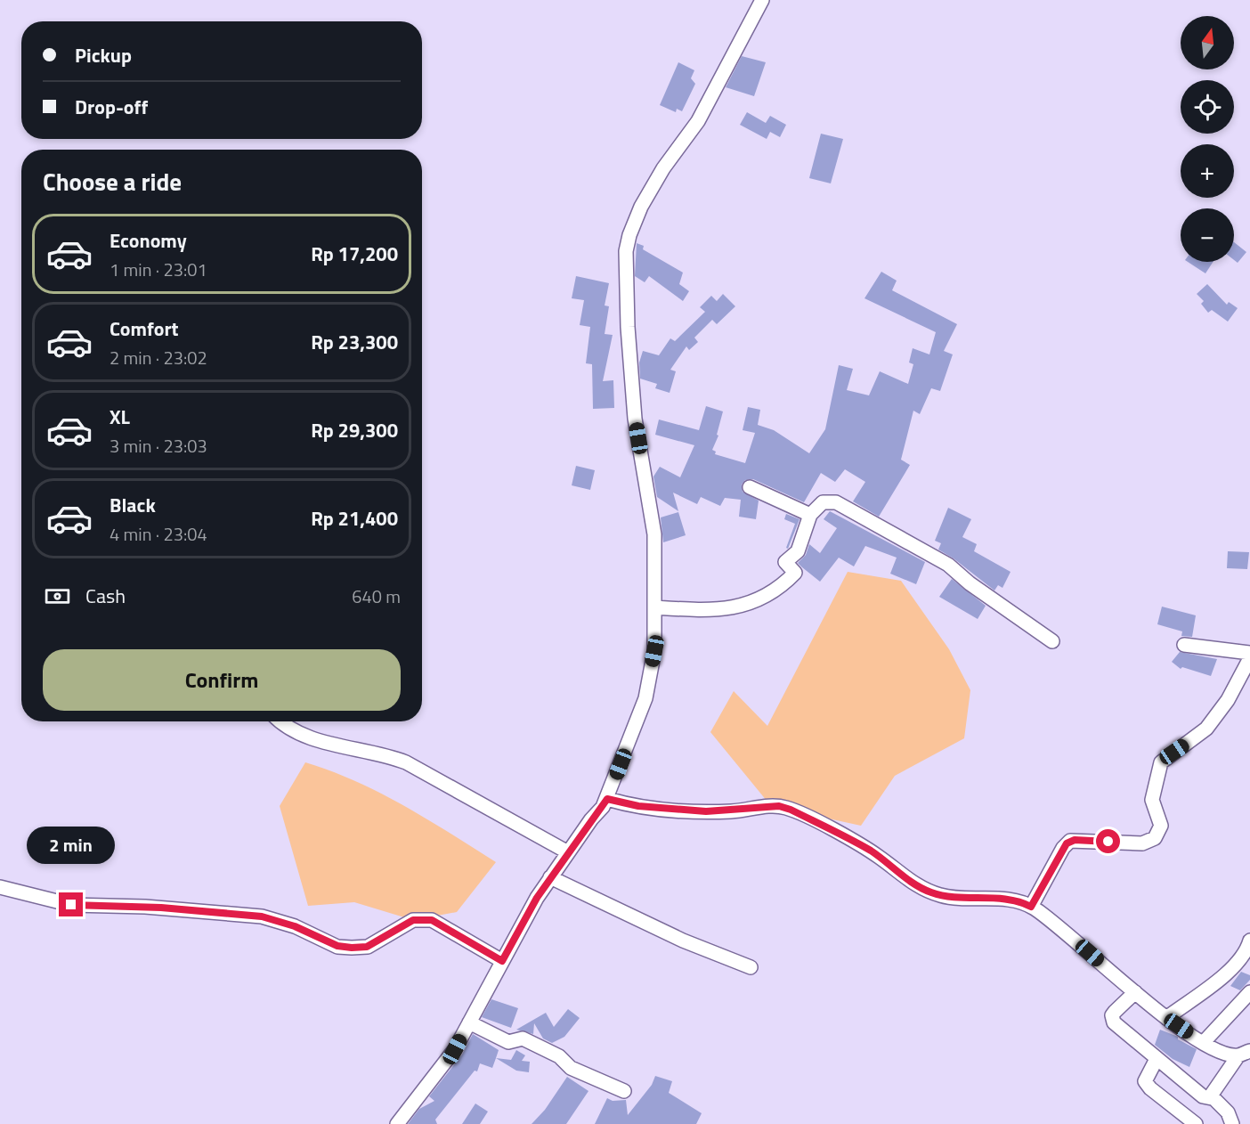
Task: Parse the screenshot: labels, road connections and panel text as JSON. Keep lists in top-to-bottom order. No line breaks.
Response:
{"north":"top","page":{"map_buttons":["+","−"],"banner":["Pickup","Drop-off"],"heading":"Choose a ride","list":[{"name":"Economy","note":"1 min · 23:01","value":"Rp 17,200"},{"name":"Comfort","note":"2 min · 23:02","value":"Rp 23,300"},{"name":"XL","note":"3 min · 23:03","value":"Rp 29,300"},{"name":"Black","note":"4 min · 23:04","value":"Rp 21,400"}],"pay":["Cash","640 m"],"buttons":"Confirm","bubble":"2 min"}}
